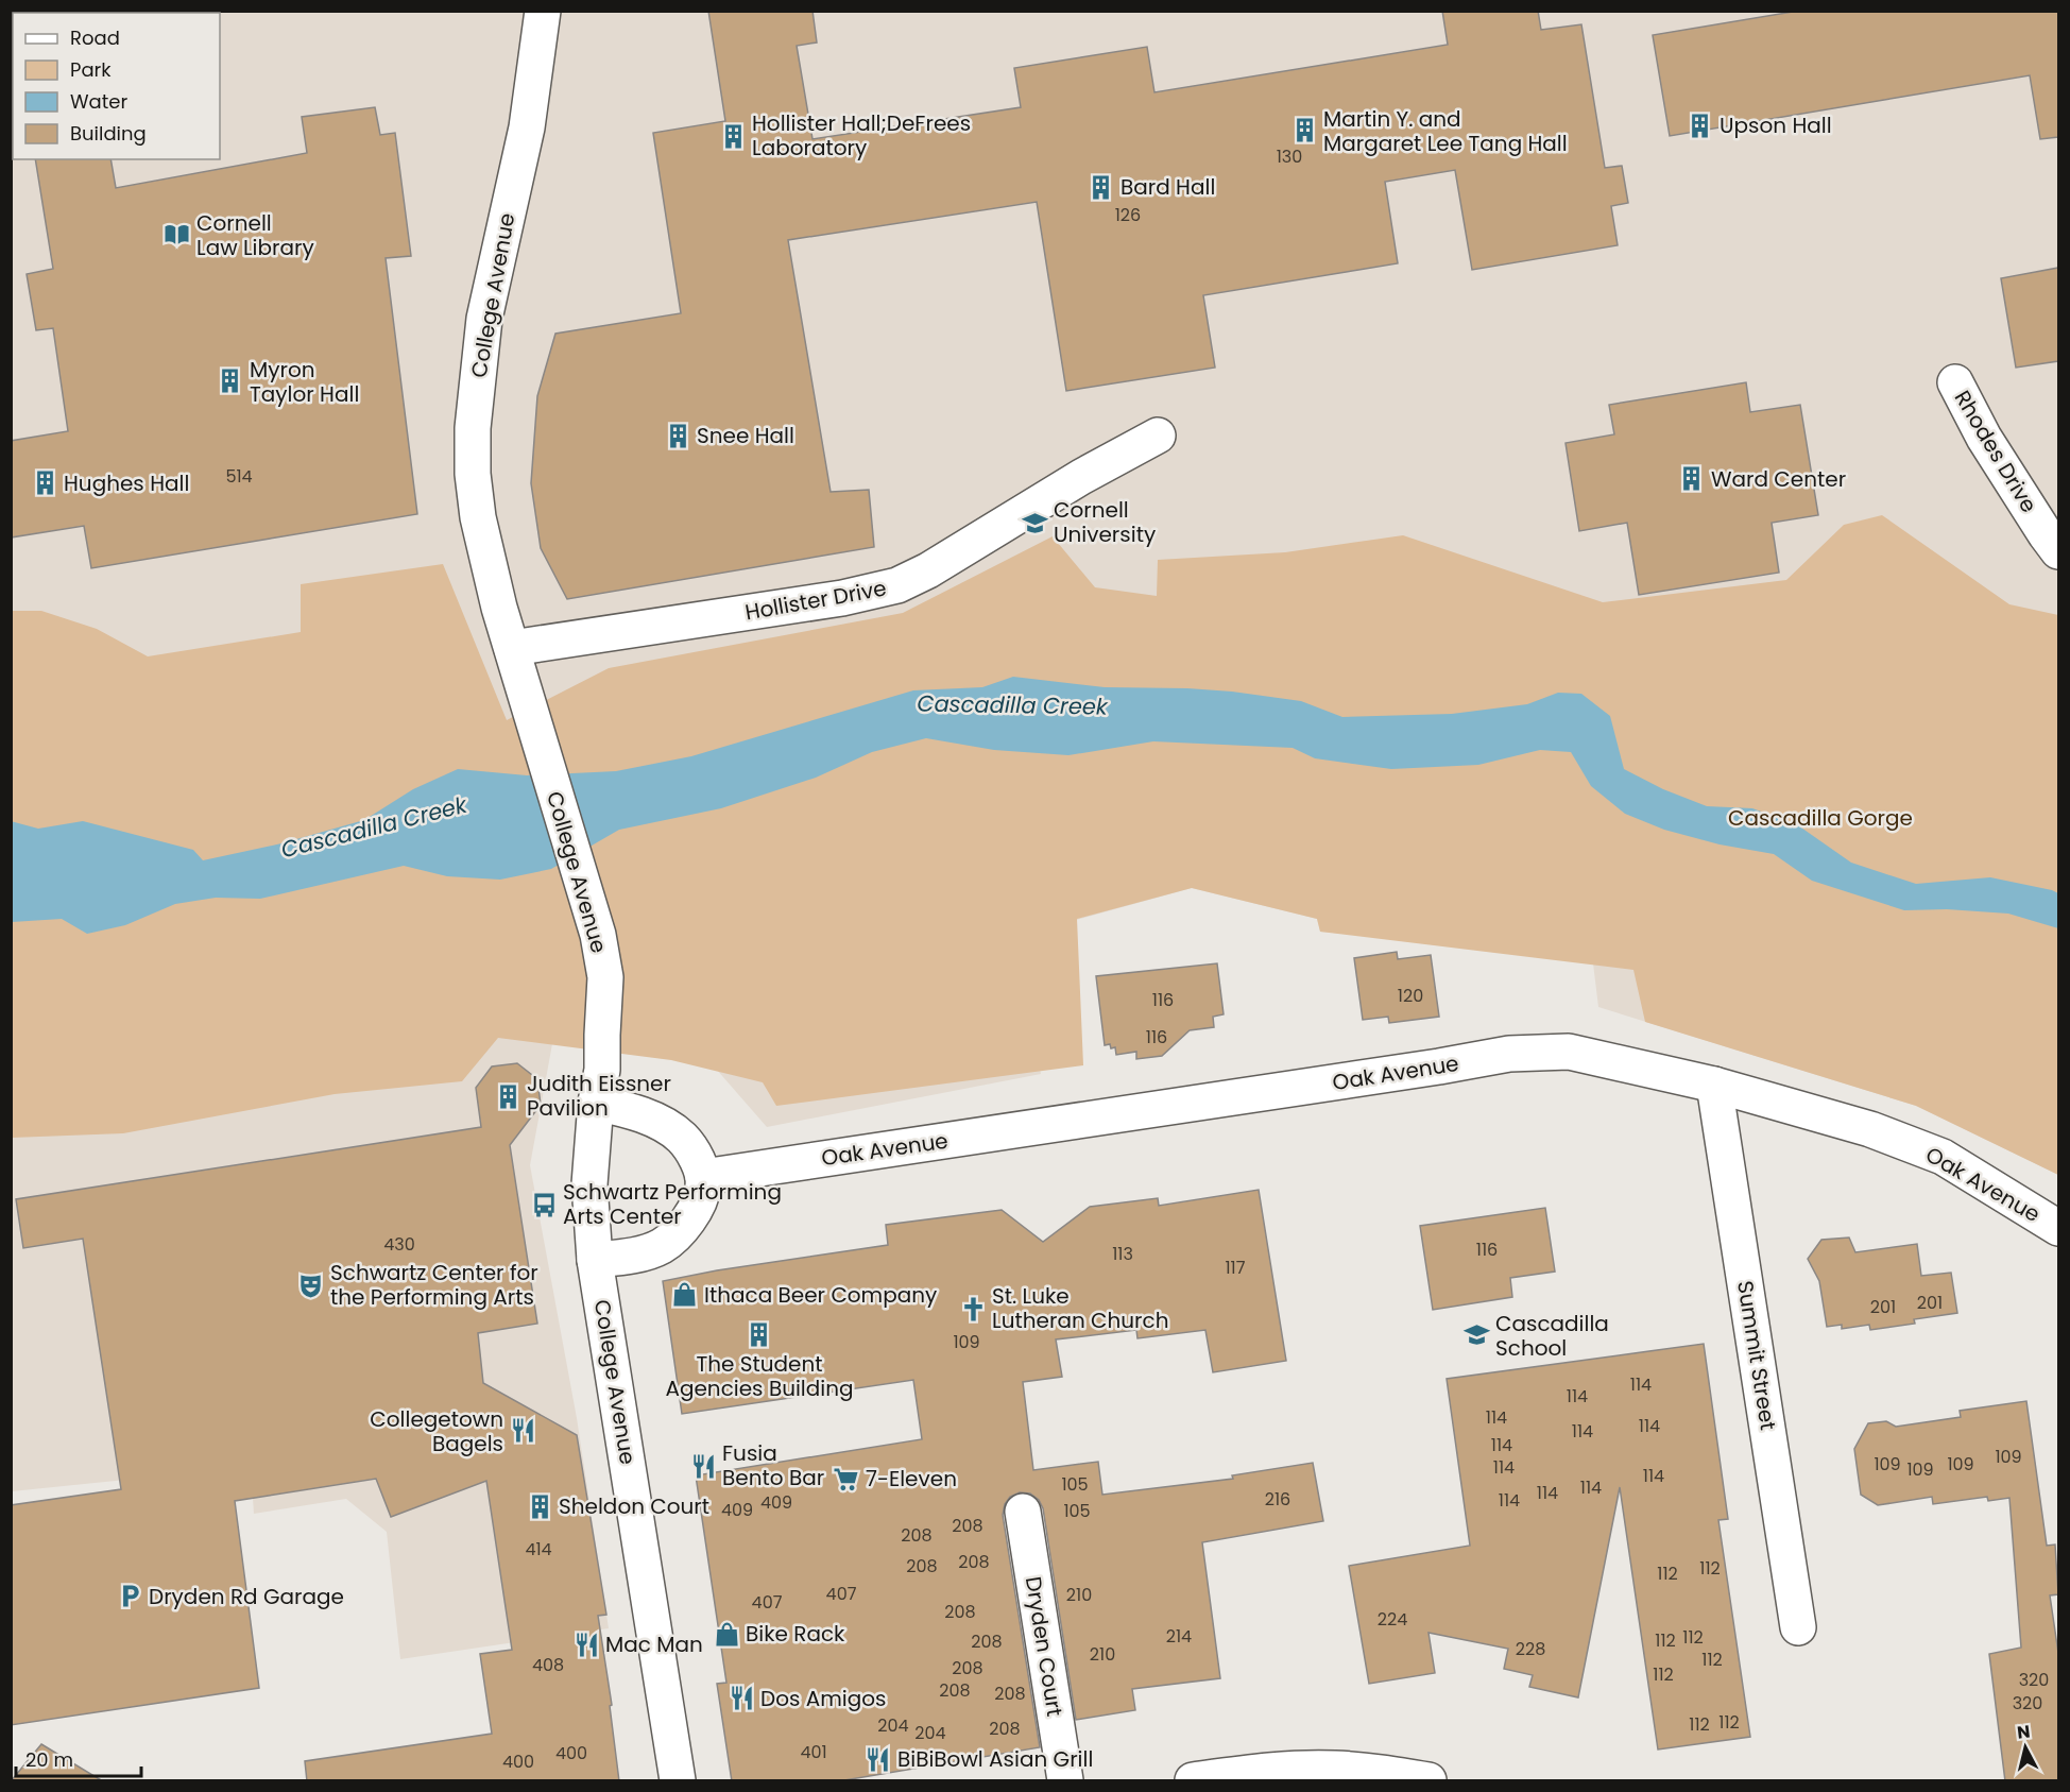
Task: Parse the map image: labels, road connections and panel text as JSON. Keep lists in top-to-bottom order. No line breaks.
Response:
{"streets":{"street":["College Avenue","Rhodes Drive","Hollister Drive","Oak Avenue","Summit Street","Dryden Court"]},"crossings":[["College Avenue","Hollister Drive"],["Oak Avenue","Summit Street"]],"water":["Cascadilla Creek"],"parks":["Cascadilla Gorge"],"places":{"building":["Upson Hall","Martin Y. and Margaret Lee Tang Hall","Hollister Hall;DeFrees Laboratory","Bard Hall","Myron Taylor Hall","Snee Hall","Ward Center","Hughes Hall","Judith Eissner Pavilion","The Student Agencies Building","Sheldon Court"],"library":["Cornell Law Library"],"school or university":["Cornell University","Cascadilla School"],"bus stop":["Schwartz Performing Arts Center"],"theatre":["Schwartz Center for the Performing Arts"],"shop":["Ithaca Beer Company","Bike Rack"],"church":["St. Luke Lutheran Church"],"restaurant":["Collegetown Bagels","Fusia Bento Bar","Mac Man","Dos Amigos","BiBiBowl Asian Grill"],"supermarket":["7-Eleven"],"parking":["Dryden Rd Garage"]},"house_numbers":["130","126","514","120","116","116","430","116","113","117","201","201","109","114","114","114","114","114","114","109","109","109","114","109","114","105","114","114","216","114","409","409","105","208","208","414","208","208","112","112","407","210","407","208","224","214","112","112","208","228","210","112","408","208","112","320","208","208","320","112","112","204","208","204","401","400","400"],"legend":["Road","Park","Water","Building"],"scale_bar":"20 m","north":"top"}
